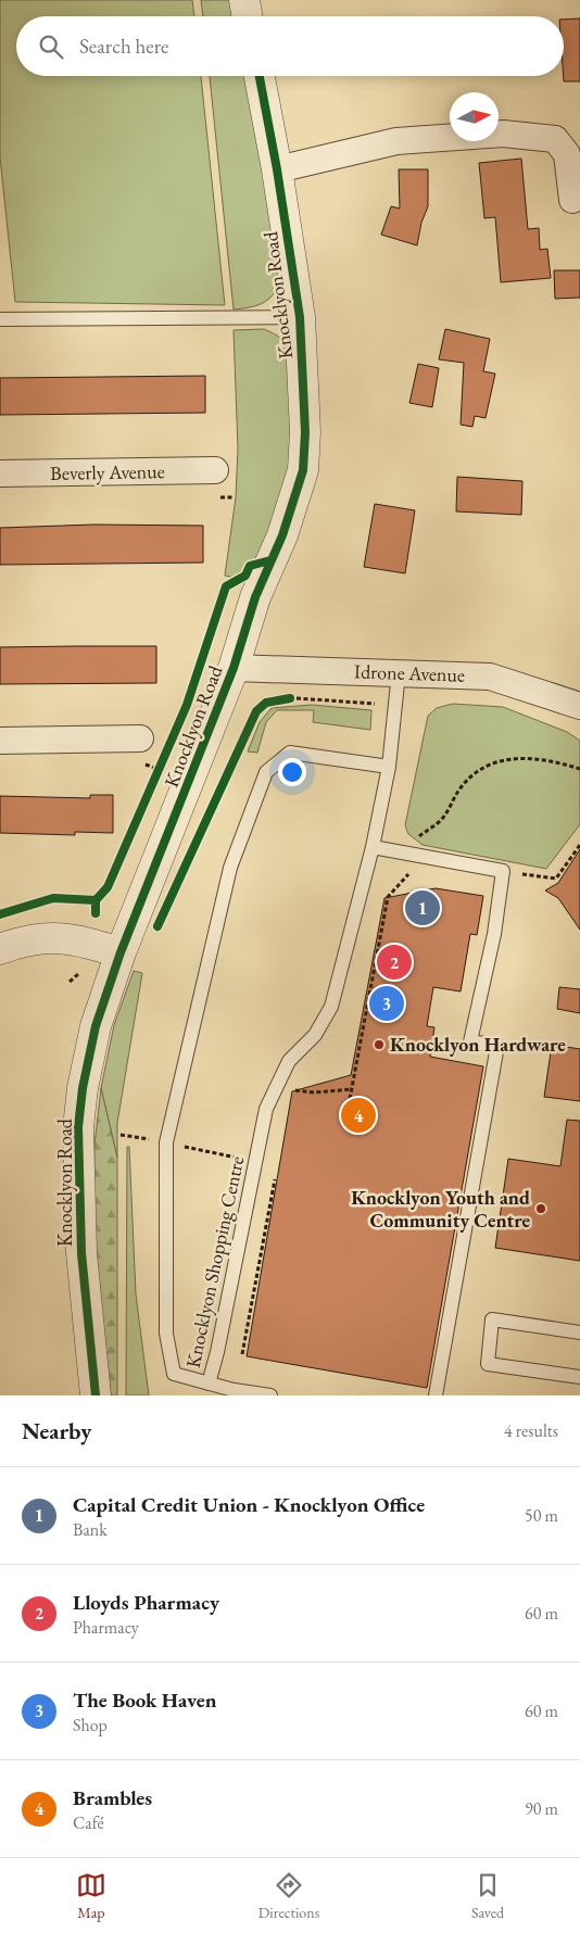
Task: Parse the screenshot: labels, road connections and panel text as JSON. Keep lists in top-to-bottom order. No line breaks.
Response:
{"streets":{"street":["Knocklyon Road","Beverly Avenue","Idrone Avenue"],"lane":["Knocklyon Shopping Centre"]},"crossings":[["Knocklyon Road","Idrone Avenue"],["Idrone Avenue","Knocklyon Shopping Centre"]],"places":["Knocklyon Hardware","Knocklyon Youth and Community Centre"],"north":"right","page":{"search":"Search here","pins":["1","2","3","4"],"heading":["Nearby","4 results"],"list":[{"mark":"1","name":"Capital Credit Union - Knocklyon Office","note":"Bank","value":"50 m"},{"mark":"2","name":"Lloyds Pharmacy","note":"Pharmacy","value":"60 m"},{"mark":"3","name":"The Book Haven","note":"Shop","value":"60 m"},{"mark":"4","name":"Brambles","note":"Café","value":"90 m"}],"nav":["Map","Directions","Saved"]}}
